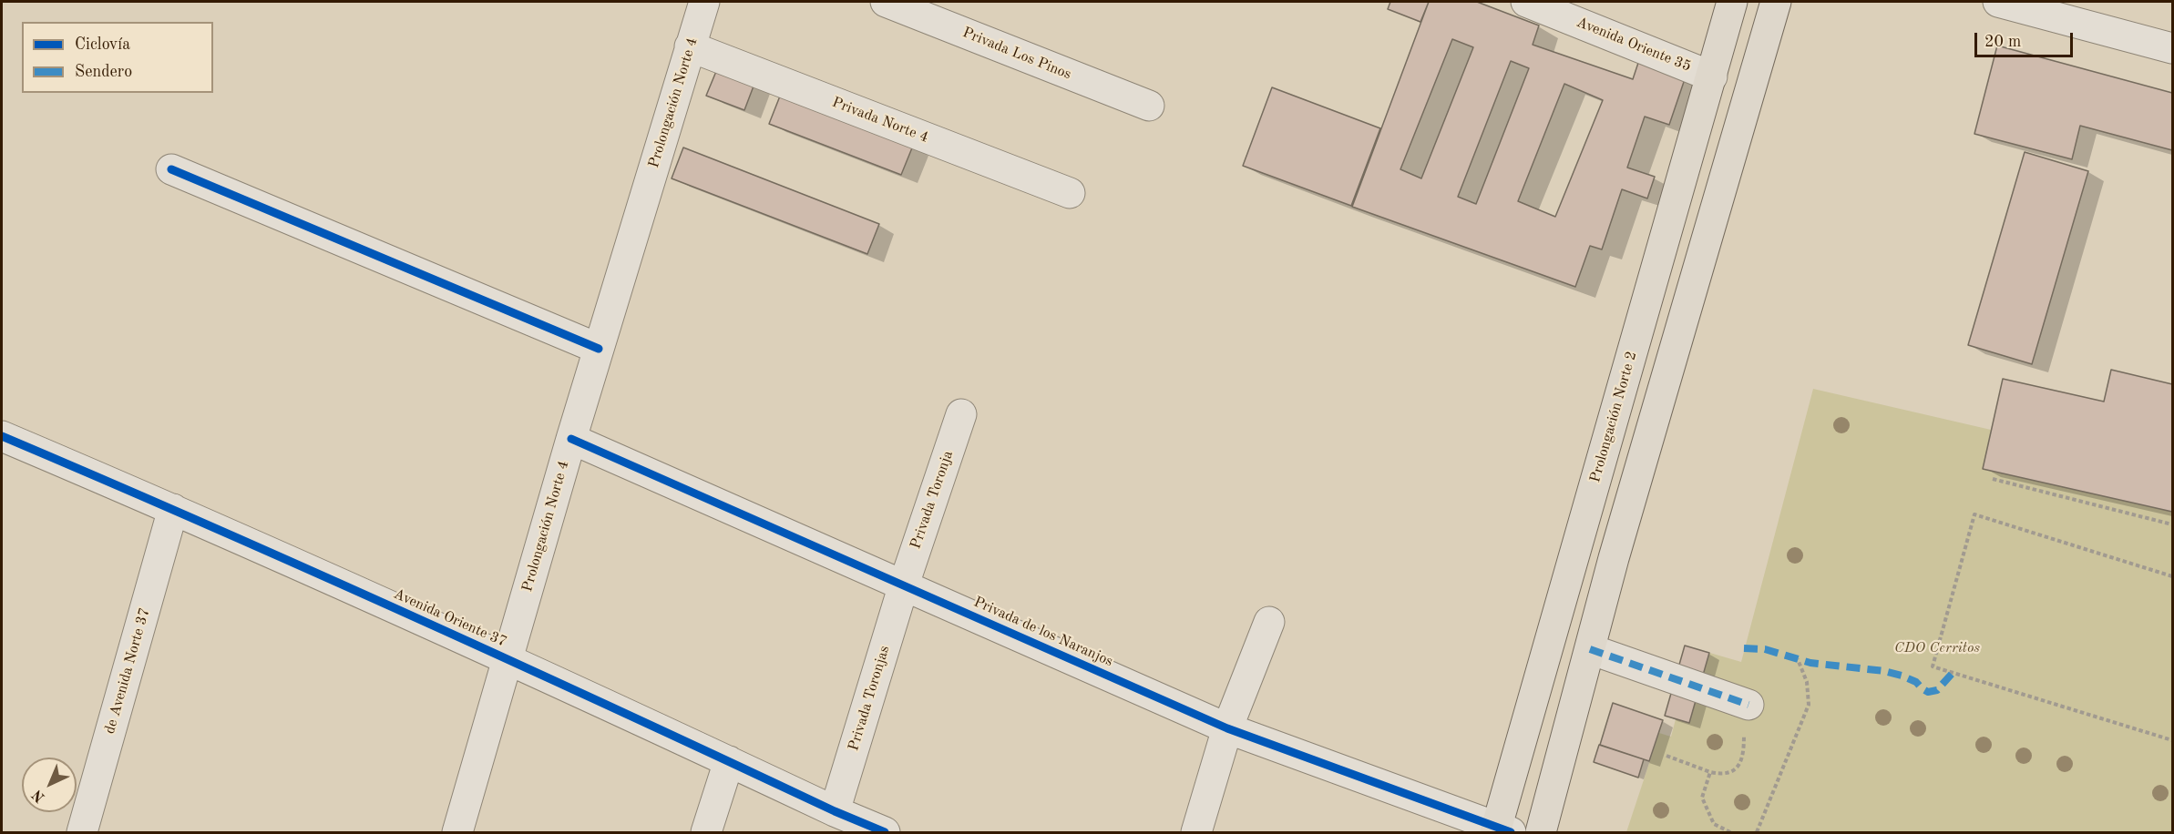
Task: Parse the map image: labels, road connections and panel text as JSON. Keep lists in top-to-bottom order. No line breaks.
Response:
{"streets":{"main road":["Prolongación Norte 2"],"street":["Avenida Oriente 35","Privada Los Pinos","Prolongación Norte 4","Privada Norte 4","Privada Toronja","Avenida Oriente 37","Privada de los Naranjos","de Avenida Norte 37","Privada Toronjas"]},"crossings":[["Avenida Oriente 35","Prolongación Norte 2"],["Prolongación Norte 4","Privada Norte 4"],["Prolongación Norte 4","Avenida Oriente 37"],["Prolongación Norte 4","Privada de los Naranjos"],["Prolongación Norte 2","Privada de los Naranjos"],["Privada Toronja","Privada de los Naranjos"],["Privada Toronja","Privada Toronjas"],["Avenida Oriente 37","de Avenida Norte 37"],["Avenida Oriente 37","Privada Toronjas"],["Privada de los Naranjos","Privada Toronjas"]],"parks":["CDO Cerritos"],"legend":["Ciclovía","Sendero"],"scale_bar":"20 m","north":"bottom left"}
